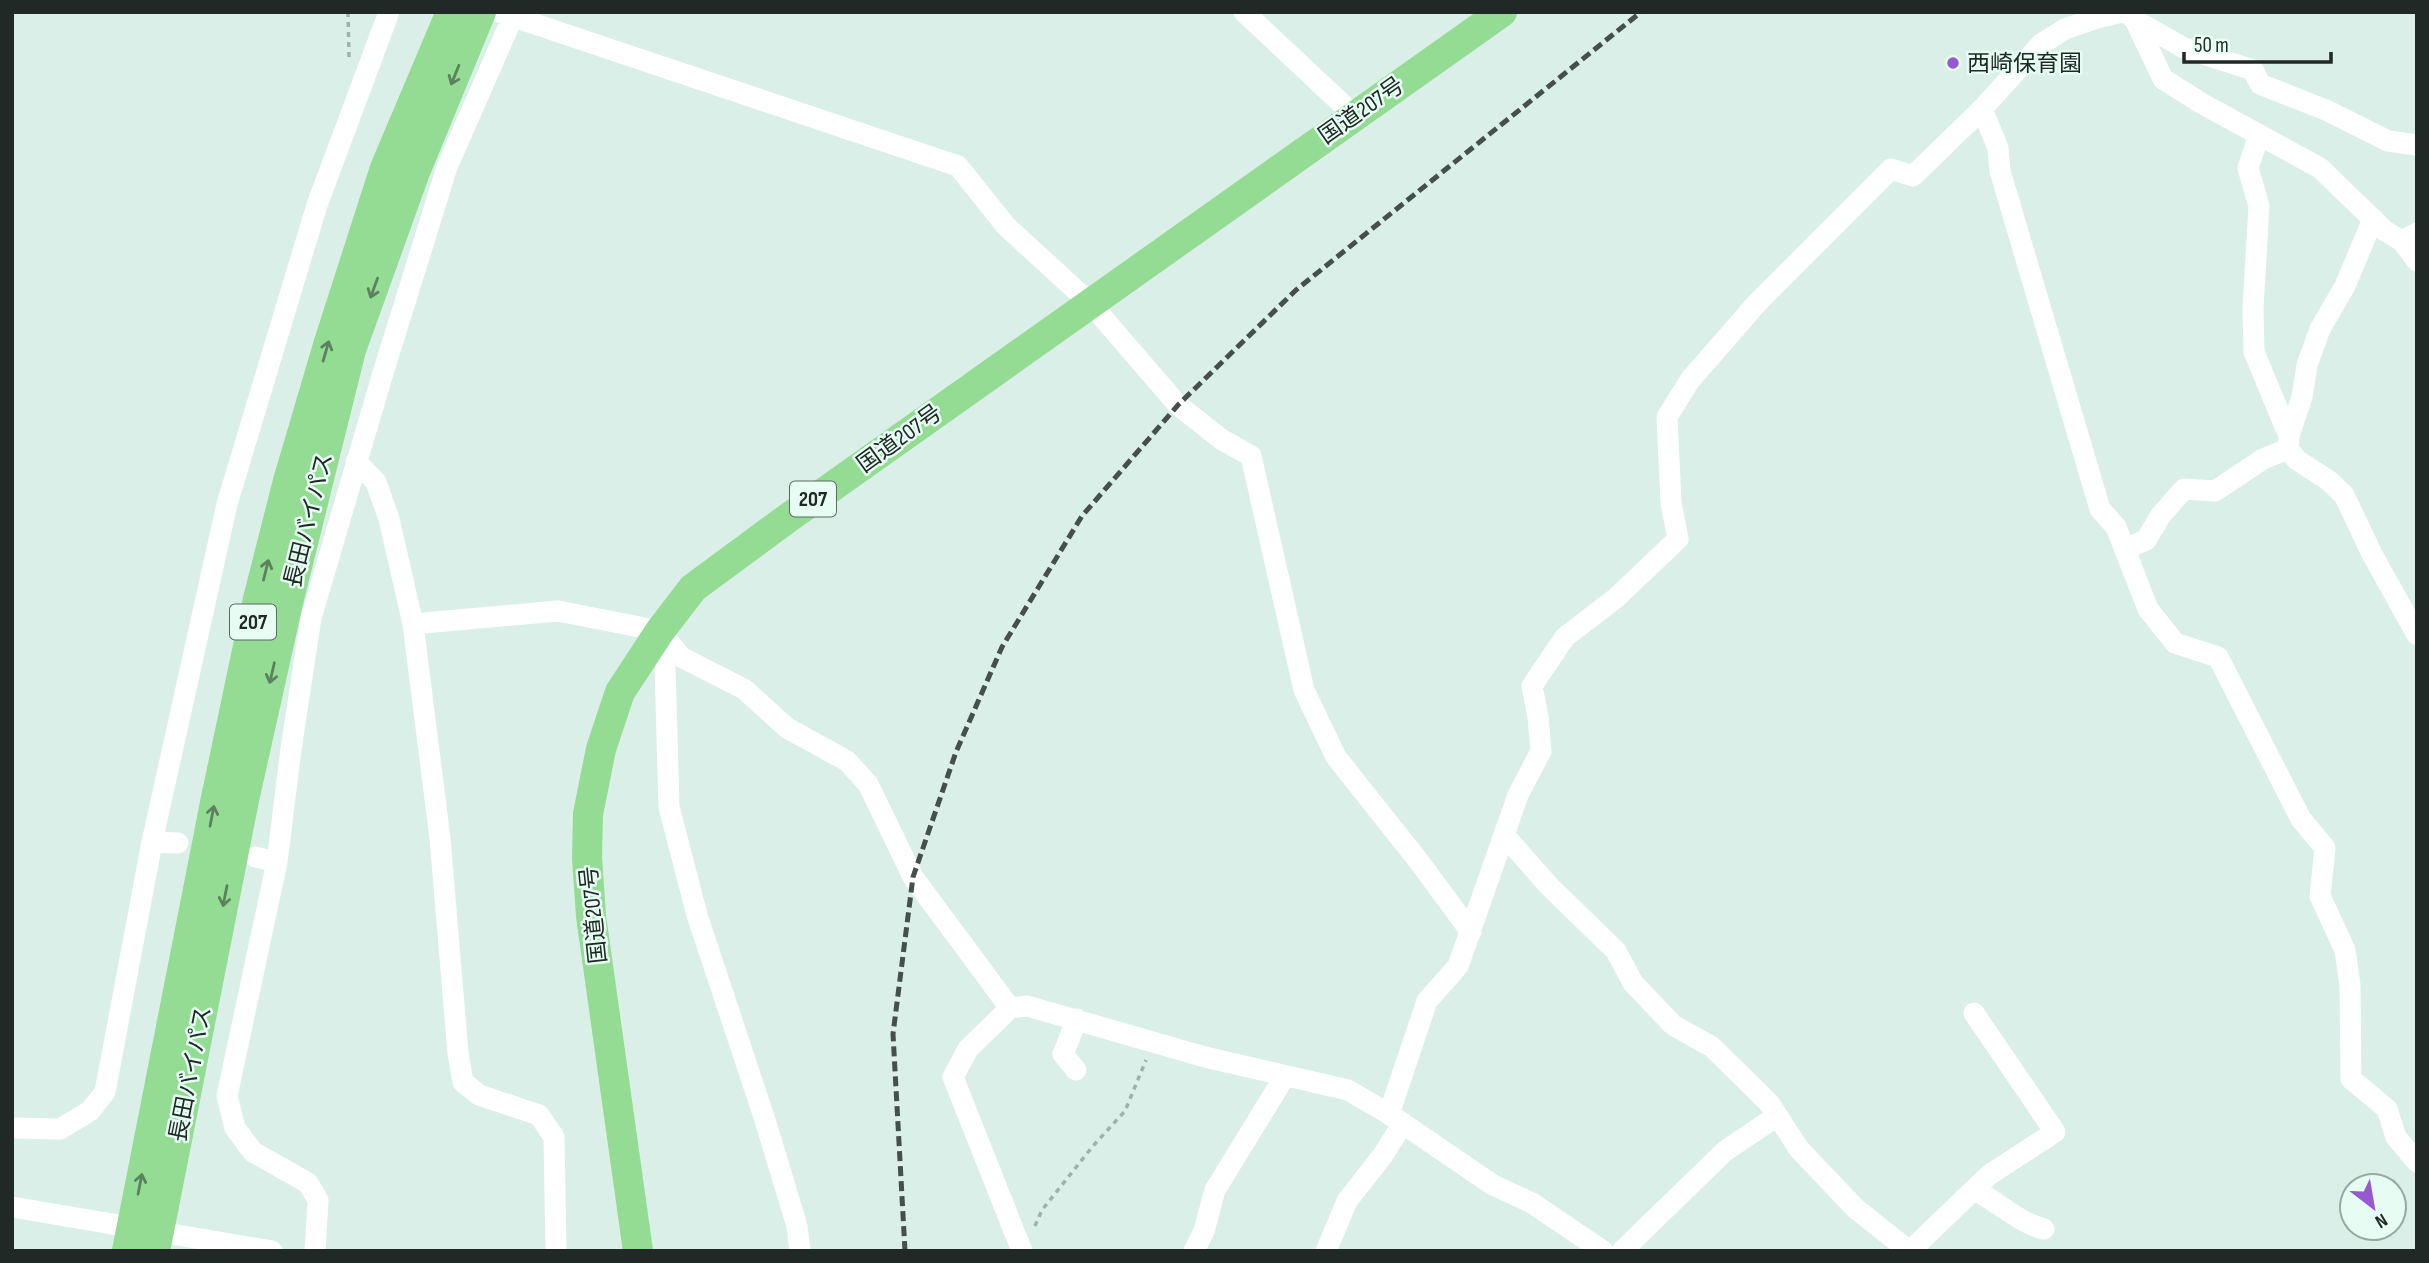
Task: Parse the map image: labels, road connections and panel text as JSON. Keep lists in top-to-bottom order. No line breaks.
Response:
{"streets":{"highway":["国道207号","207","長田バイパス"]},"places":["西崎保育園"],"scale_bar":"50 m","north":"bottom right"}
